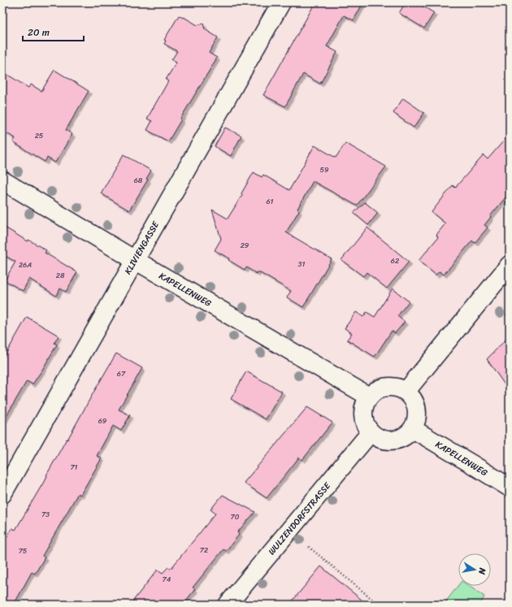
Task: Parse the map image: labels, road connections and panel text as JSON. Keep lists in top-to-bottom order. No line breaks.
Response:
{"streets":{"street":["KLIVIENGASSE","KAPELLENWEG","WULZENDORFSTRASSE"]},"crossings":[["KLIVIENGASSE","KAPELLENWEG"],["KAPELLENWEG","WULZENDORFSTRASSE"]],"house_numbers":["25","59","68","61","29","62","31","26A","28","67","69","71","73","70","72","75","74"],"scale_bar":"20 m","north":"right"}
